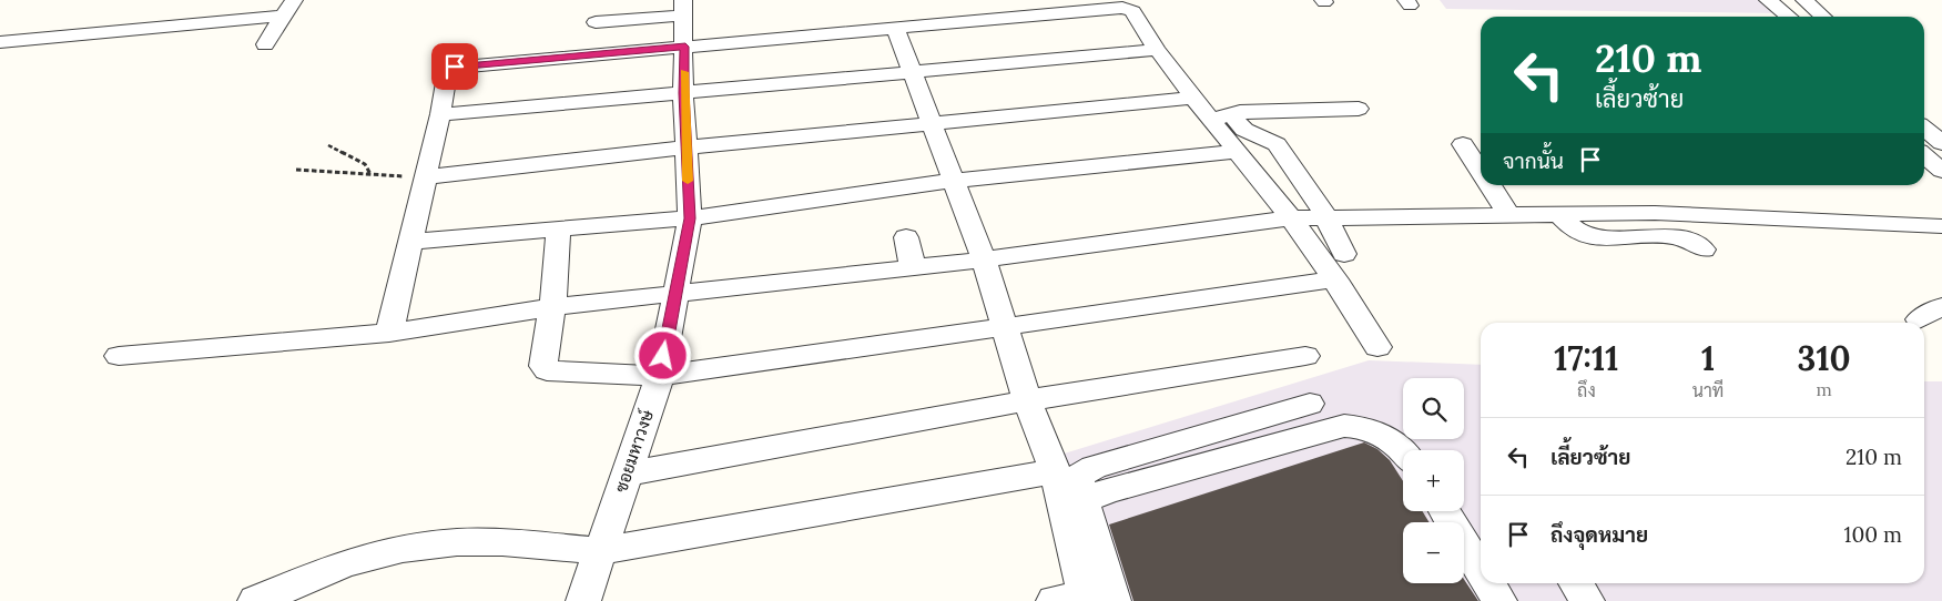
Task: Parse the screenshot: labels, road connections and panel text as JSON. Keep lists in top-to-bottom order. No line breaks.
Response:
{"streets":{"street":["ซอยมหาวงษ์"]},"page":{"turn":["210 m","เลี้ยวซ้าย"],"then":"จากนั้น","eta":["17:11","ถึง","1","นาที","310","m"],"map_buttons":["+","−"],"list":[{"name":"เลี้ยวซ้าย","value":"210 m"},{"name":"ถึงจุดหมาย","value":"100 m"}]}}
